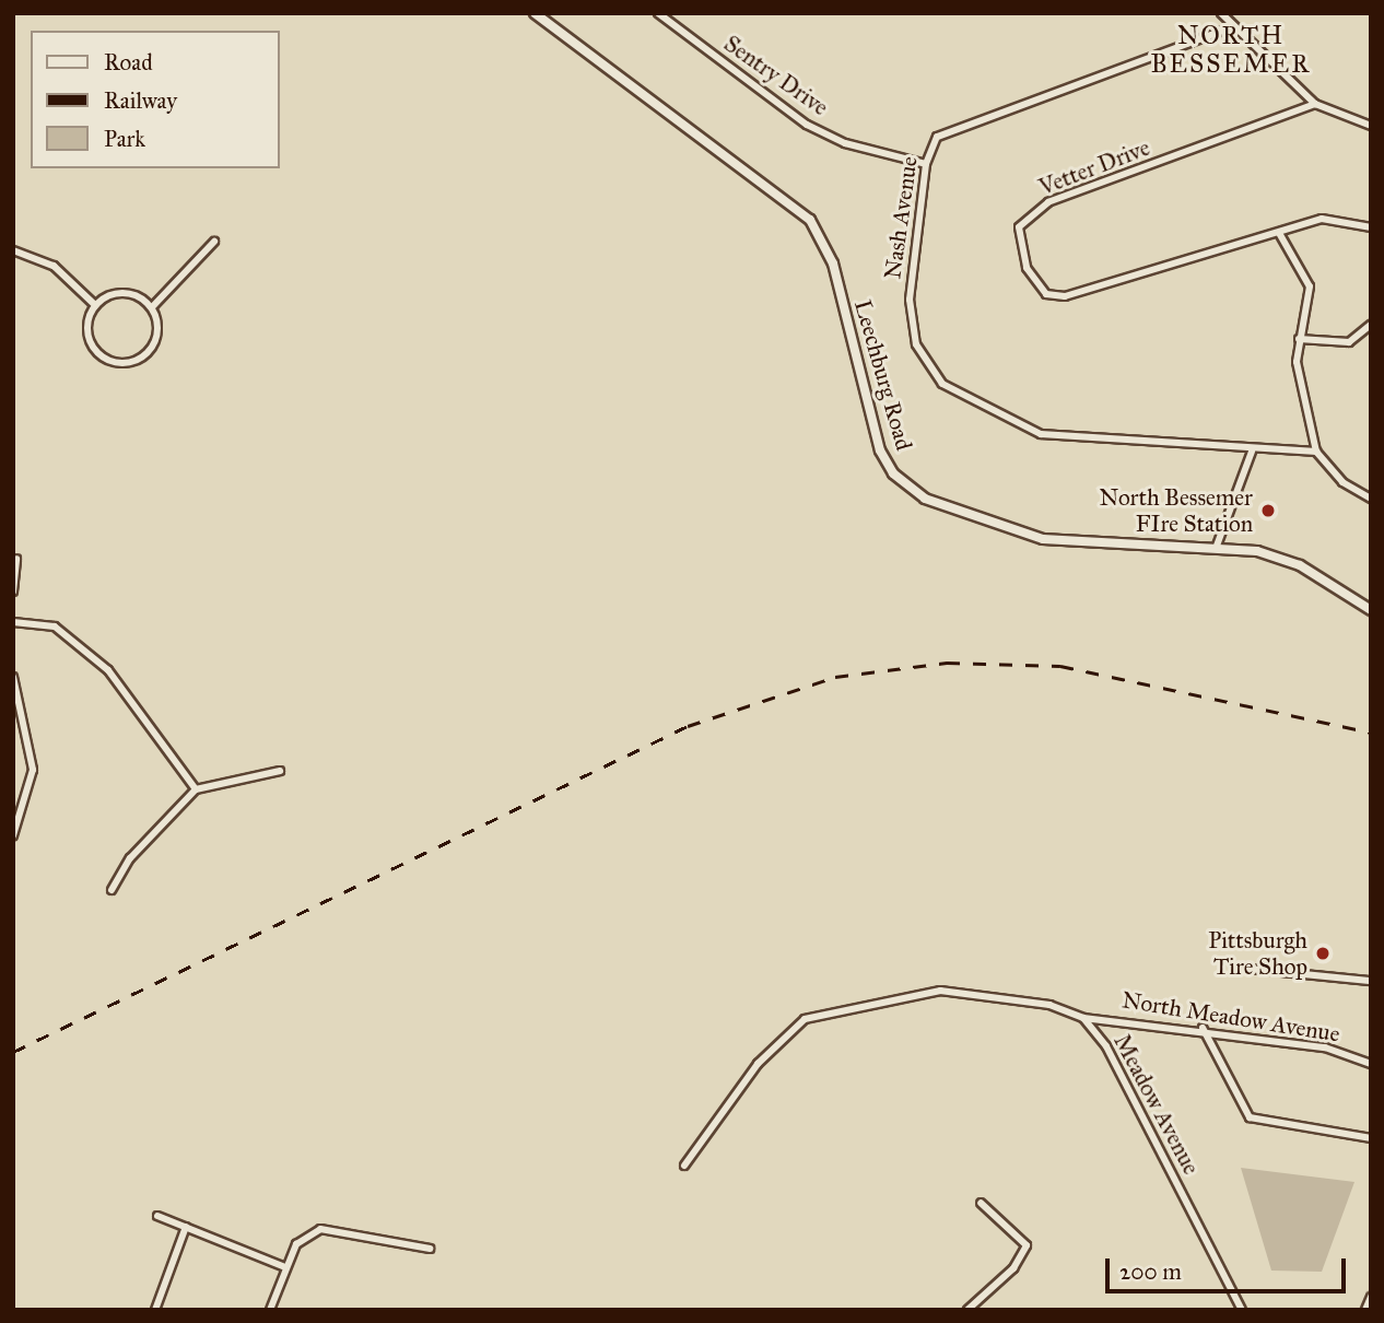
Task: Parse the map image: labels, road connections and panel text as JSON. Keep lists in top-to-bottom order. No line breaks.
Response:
{"streets":{"street":["Sentry Drive","Vetter Drive","Nash Avenue","Leechburg Road","North Meadow Avenue","Meadow Avenue"]},"crossings":[["Sentry Drive","Nash Avenue"],["North Meadow Avenue","Meadow Avenue"]],"districts":["NORTH BESSEMER"],"places":["North Bessemer FIre Station","Pittsburgh Tire Shop"],"legend":["Road","Railway","Park"],"scale_bar":"200 m"}
